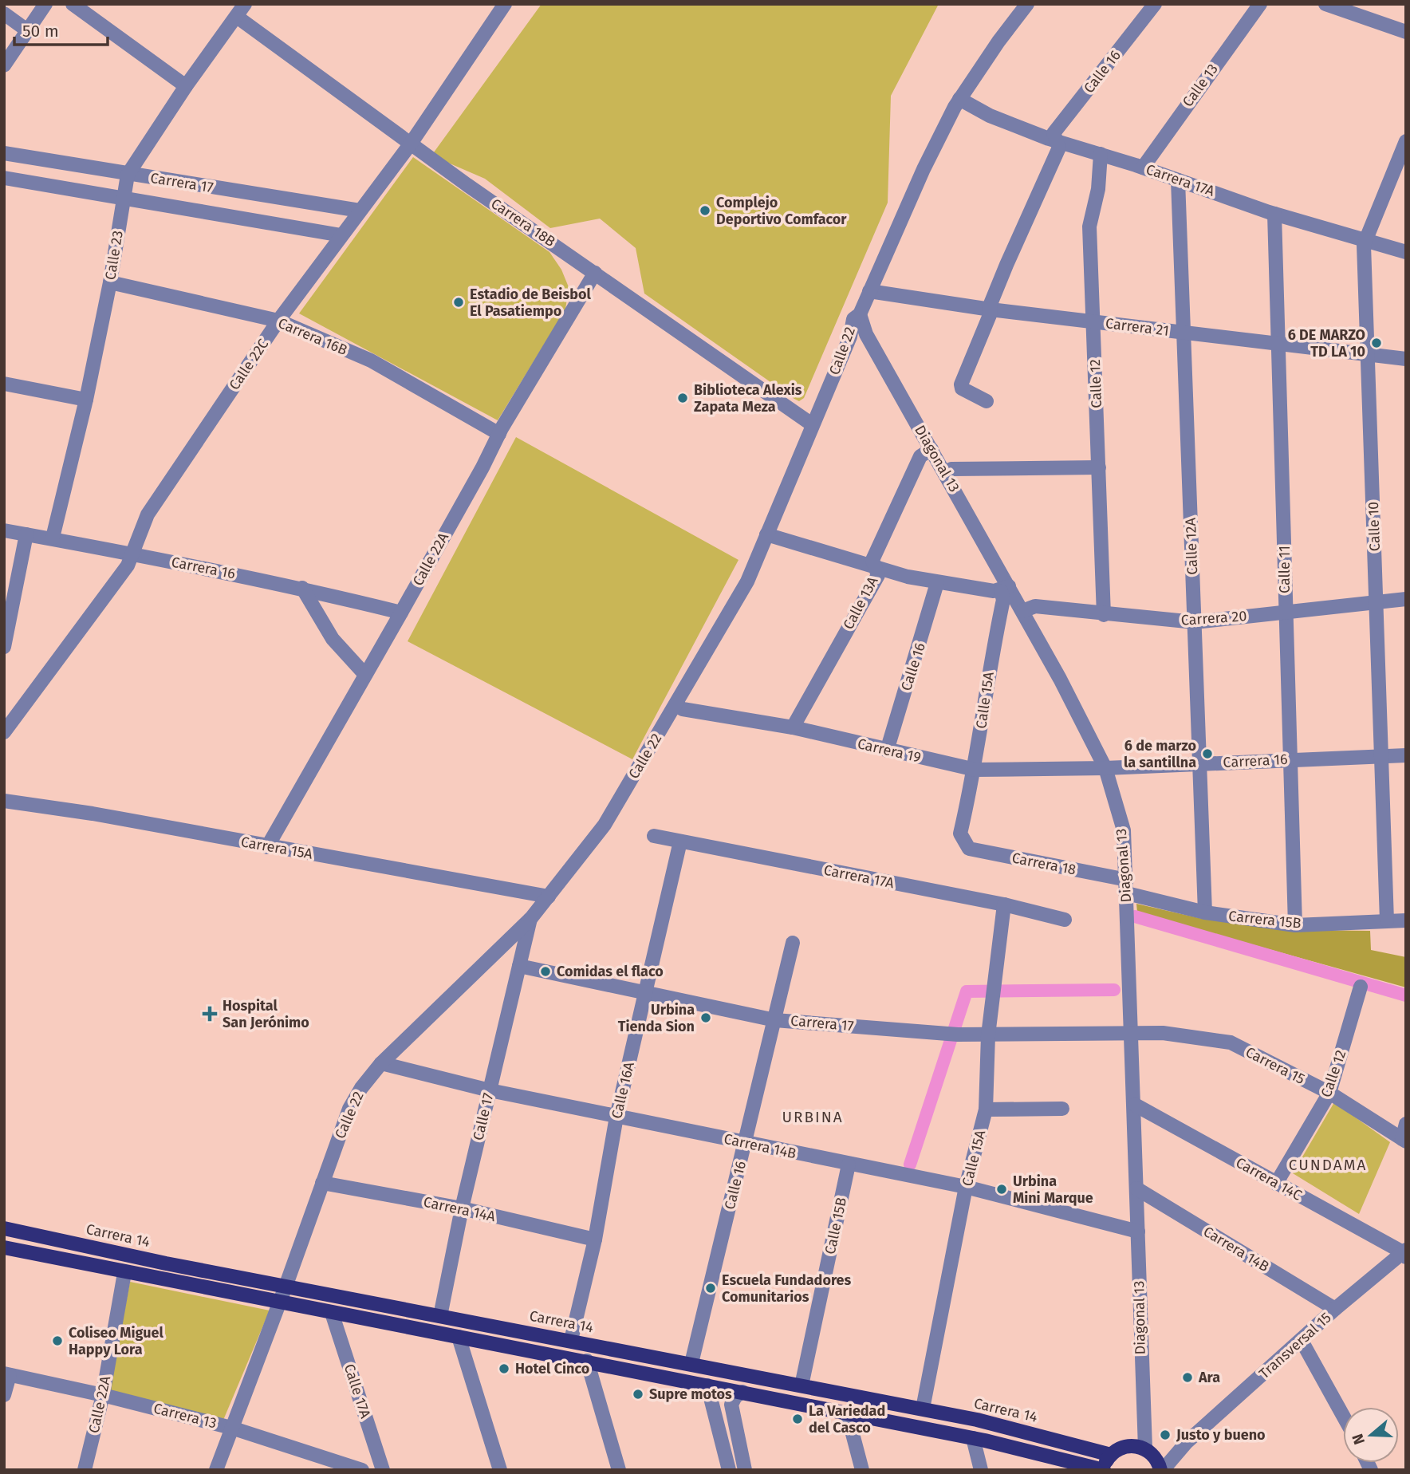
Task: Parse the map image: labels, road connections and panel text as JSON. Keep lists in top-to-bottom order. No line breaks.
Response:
{"streets":{"main road":["Carrera 14"],"street":["Calle 16","Calle 13","Carrera 17A","Carrera 17","Carrera 18B","Calle 23","Carrera 21","Carrera 16B","Calle 22","Calle 22C","Calle 12","Diagonal 13","Calle 10","Calle 12A","Calle 22A","Carrera 16","Calle 11","Calle 13A","Carrera 20","Calle 15A","Carrera 19","Carrera 15A","Carrera 18","Carrera 15B","Carrera 15","Calle 16A","Calle 17","Carrera 14B","Carrera 14C","Carrera 14A","Calle 15B","Transversal 15","Calle 17A","Carrera 13"]},"crossings":[["Calle 16","Carrera 17A"],["Calle 16","Carrera 17"],["Calle 16","Carrera 19"],["Calle 16","Carrera 14B"],["Calle 16","Carrera 14"],["Calle 13","Carrera 17A"],["Carrera 17A","Calle 22"],["Carrera 17A","Calle 12"],["Carrera 17A","Calle 10"],["Carrera 17A","Calle 12A"],["Carrera 17A","Calle 11"],["Carrera 17A","Calle 15A"],["Carrera 17A","Calle 16A"],["Carrera 17","Calle 23"],["Carrera 17","Calle 22C"],["Carrera 17","Diagonal 13"],["Carrera 17","Calle 15A"],["Carrera 17","Carrera 15"],["Carrera 17","Calle 16A"],["Carrera 17","Calle 17"],["Carrera 18B","Calle 23"],["Carrera 18B","Calle 22"],["Carrera 18B","Calle 22C"],["Carrera 18B","Calle 22A"],["Calle 23","Carrera 16B"],["Calle 23","Carrera 16"],["Carrera 21","Calle 22"],["Carrera 21","Calle 12"],["Carrera 21","Calle 10"],["Carrera 21","Calle 12A"],["Carrera 21","Calle 11"],["Carrera 16B","Calle 22C"],["Carrera 16B","Calle 22A"],["Calle 22","Diagonal 13"],["Calle 22","Carrera 19"],["Calle 22","Carrera 15A"],["Calle 22","Calle 17"],["Calle 22","Carrera 14B"],["Calle 22","Carrera 14A"],["Calle 22","Carrera 14"],["Calle 22","Carrera 13"],["Calle 22C","Carrera 16"],["Calle 12","Carrera 20"],["Calle 12","Carrera 15"],["Calle 12","Carrera 14C"],["Diagonal 13","Carrera 16"],["Diagonal 13","Calle 13A"],["Diagonal 13","Carrera 20"],["Diagonal 13","Calle 15A"],["Diagonal 13","Carrera 19"],["Diagonal 13","Carrera 18"],["Diagonal 13","Carrera 15B"],["Diagonal 13","Carrera 15"],["Diagonal 13","Carrera 14B"],["Diagonal 13","Carrera 14C"],["Diagonal 13","Transversal 15"],["Calle 10","Carrera 16"],["Calle 10","Carrera 20"],["Calle 10","Carrera 15B"],["Calle 12A","Carrera 16"],["Calle 12A","Carrera 20"],["Calle 12A","Carrera 15B"],["Calle 22A","Carrera 16"],["Calle 22A","Carrera 15A"],["Calle 22A","Carrera 13"],["Carrera 16","Calle 11"],["Carrera 16","Carrera 19"],["Calle 11","Carrera 20"],["Calle 11","Carrera 15B"],["Calle 13A","Carrera 19"],["Calle 15A","Carrera 19"],["Calle 15A","Carrera 18"],["Calle 15A","Carrera 14B"],["Calle 15A","Carrera 14"],["Carrera 18","Carrera 15B"],["Calle 16A","Carrera 14B"],["Calle 16A","Carrera 14A"],["Calle 16A","Carrera 14"],["Calle 17","Carrera 14B"],["Calle 17","Carrera 14A"],["Calle 17","Carrera 14"],["Carrera 14B","Calle 15B"],["Carrera 14B","Transversal 15"],["Carrera 14C","Transversal 15"],["Calle 15B","Carrera 14"]],"districts":["URBINA","CUNDAMA"],"places":{"other":["Complejo Deportivo Comfacor","Estadio de Beisbol El Pasatiempo","6 DE MARZO TD LA 10","Biblioteca Alexis Zapata Meza","6 de marzo la santillna","Comidas el flaco","Urbina Tienda Sion","Urbina Mini Marque","Escuela Fundadores Comunitarios","Coliseo Miguel Happy Lora","Hotel Cinco","Ara","Supre motos","La Variedad del Casco","Justo y bueno"],"health":["Hospital San Jerónimo"]},"scale_bar":"50 m","north":"left"}
